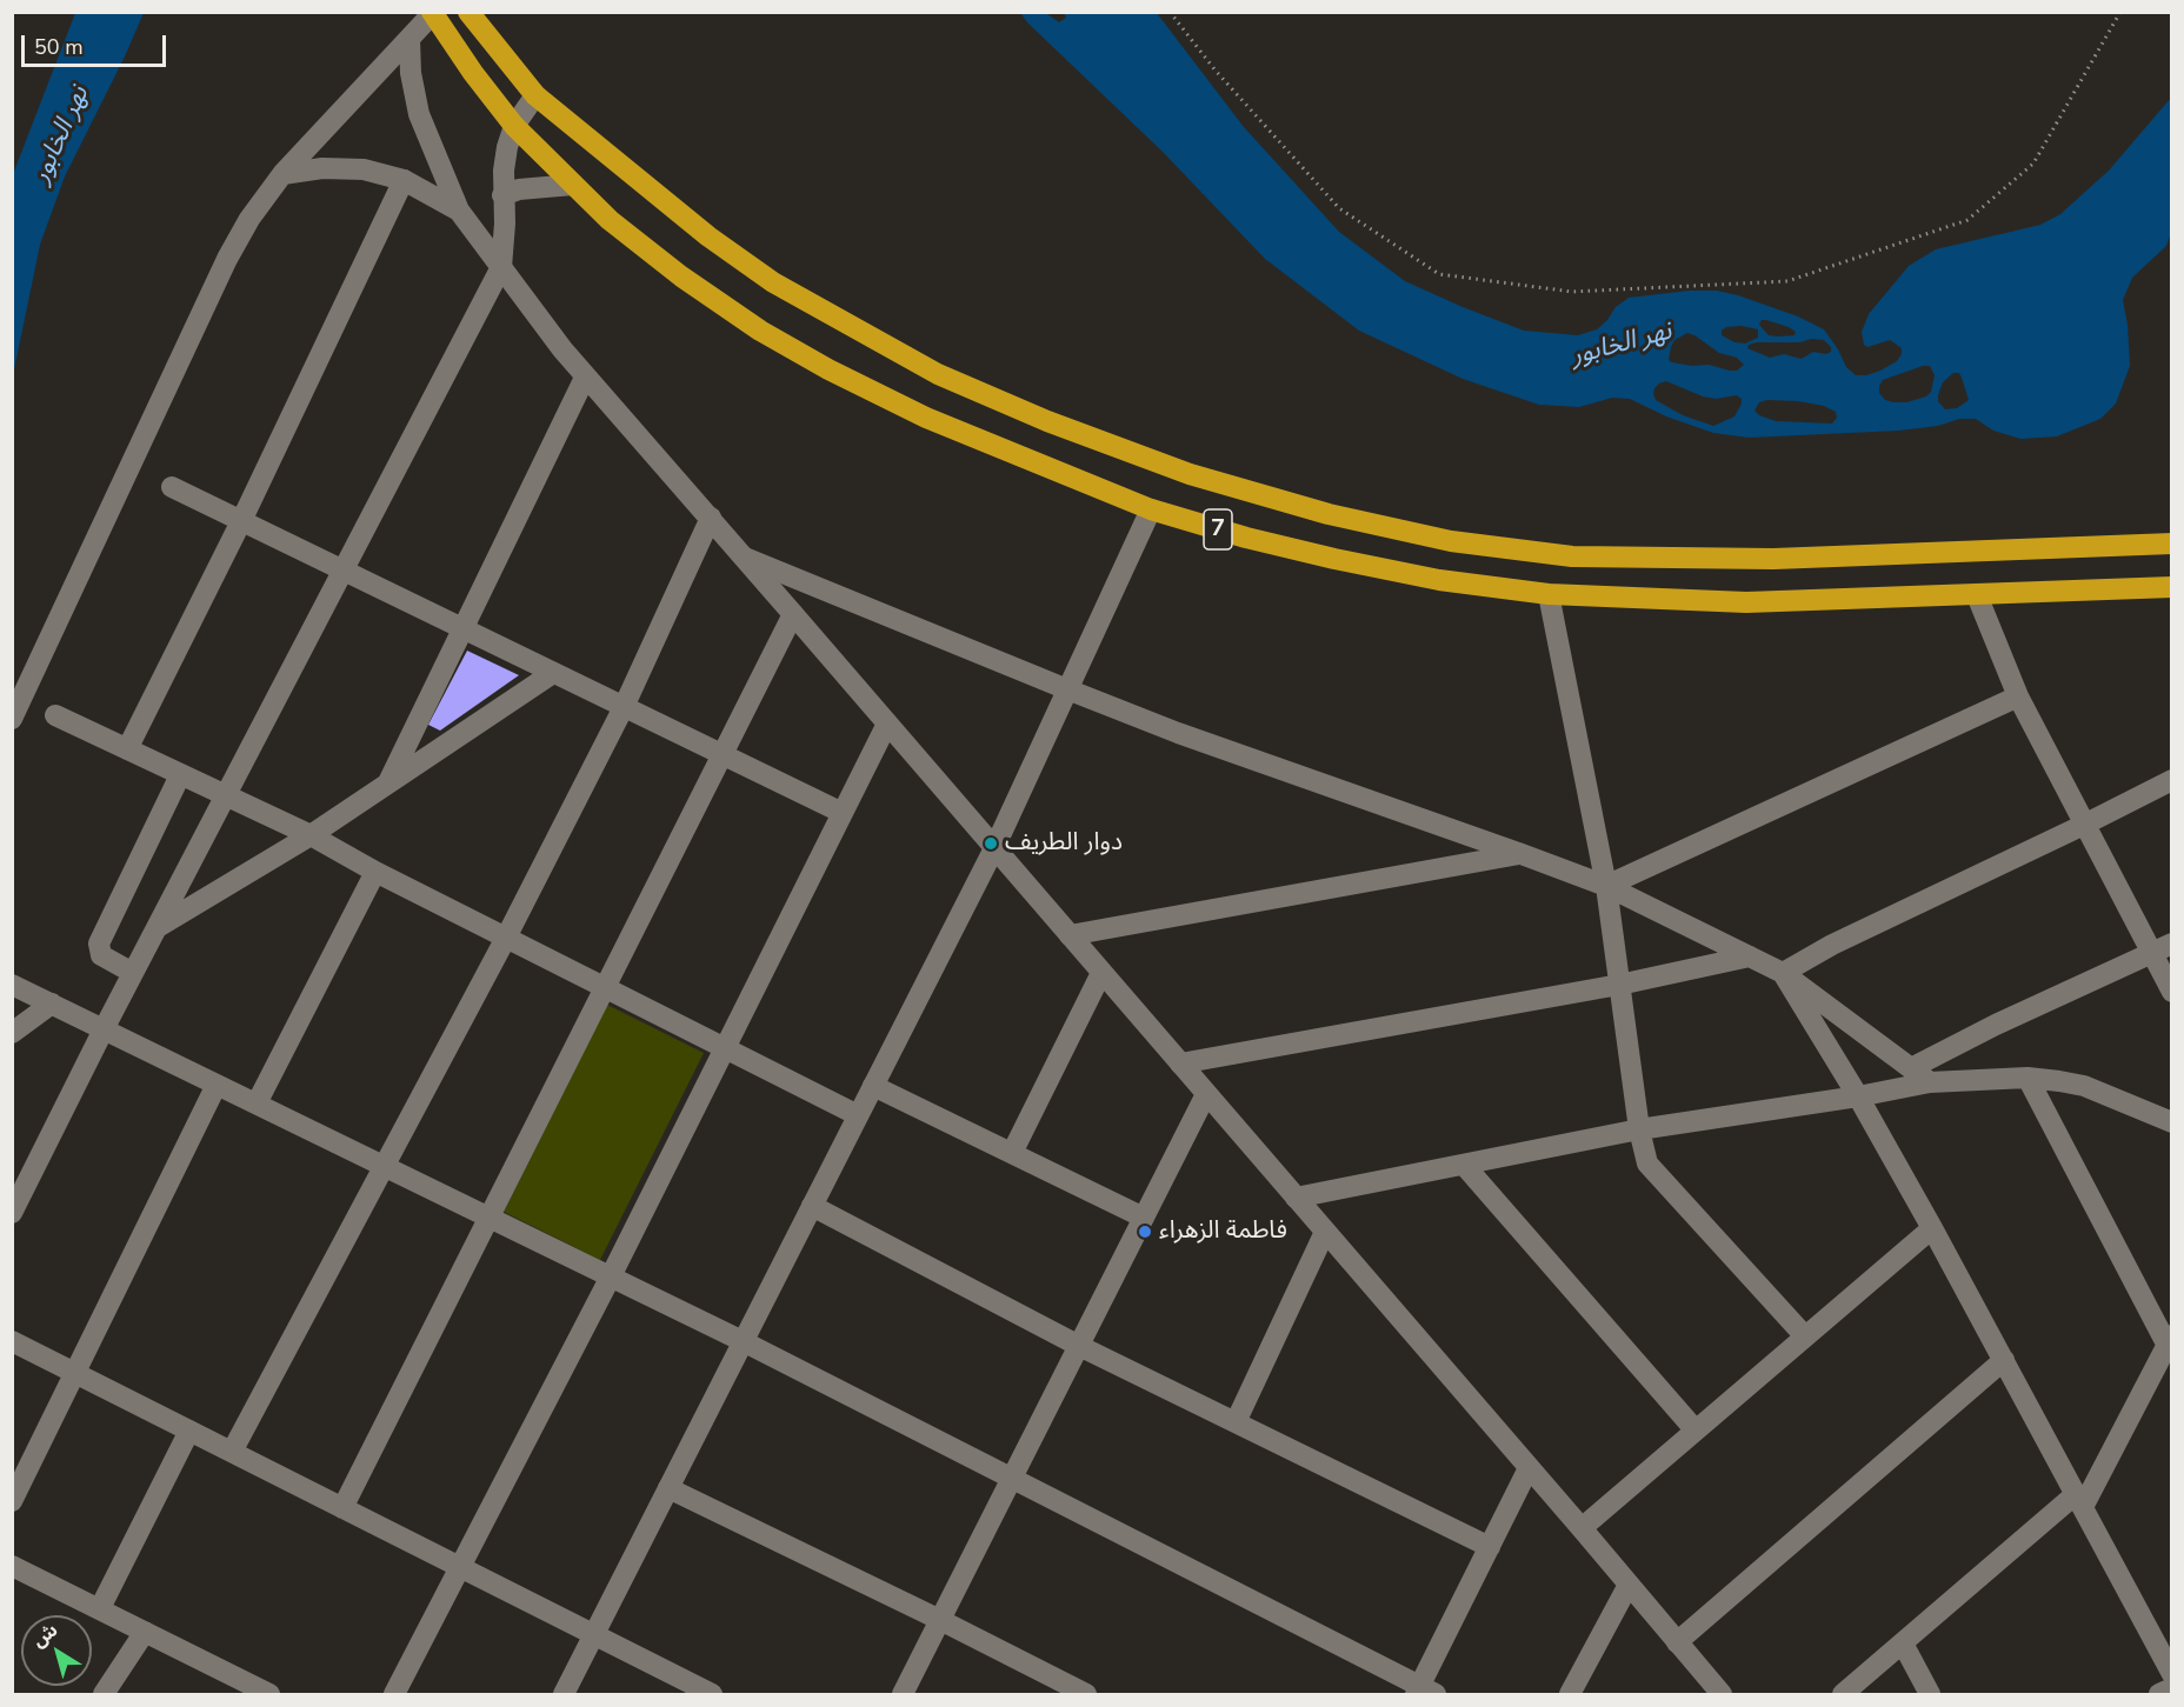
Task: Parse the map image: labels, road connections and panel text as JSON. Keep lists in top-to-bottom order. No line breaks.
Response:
{"streets":{"highway":["7"]},"water":["نهر الخابور"],"places":["دوار الطريف","فاطمة الزهراء"],"scale_bar":"50 m","north":"top left"}
